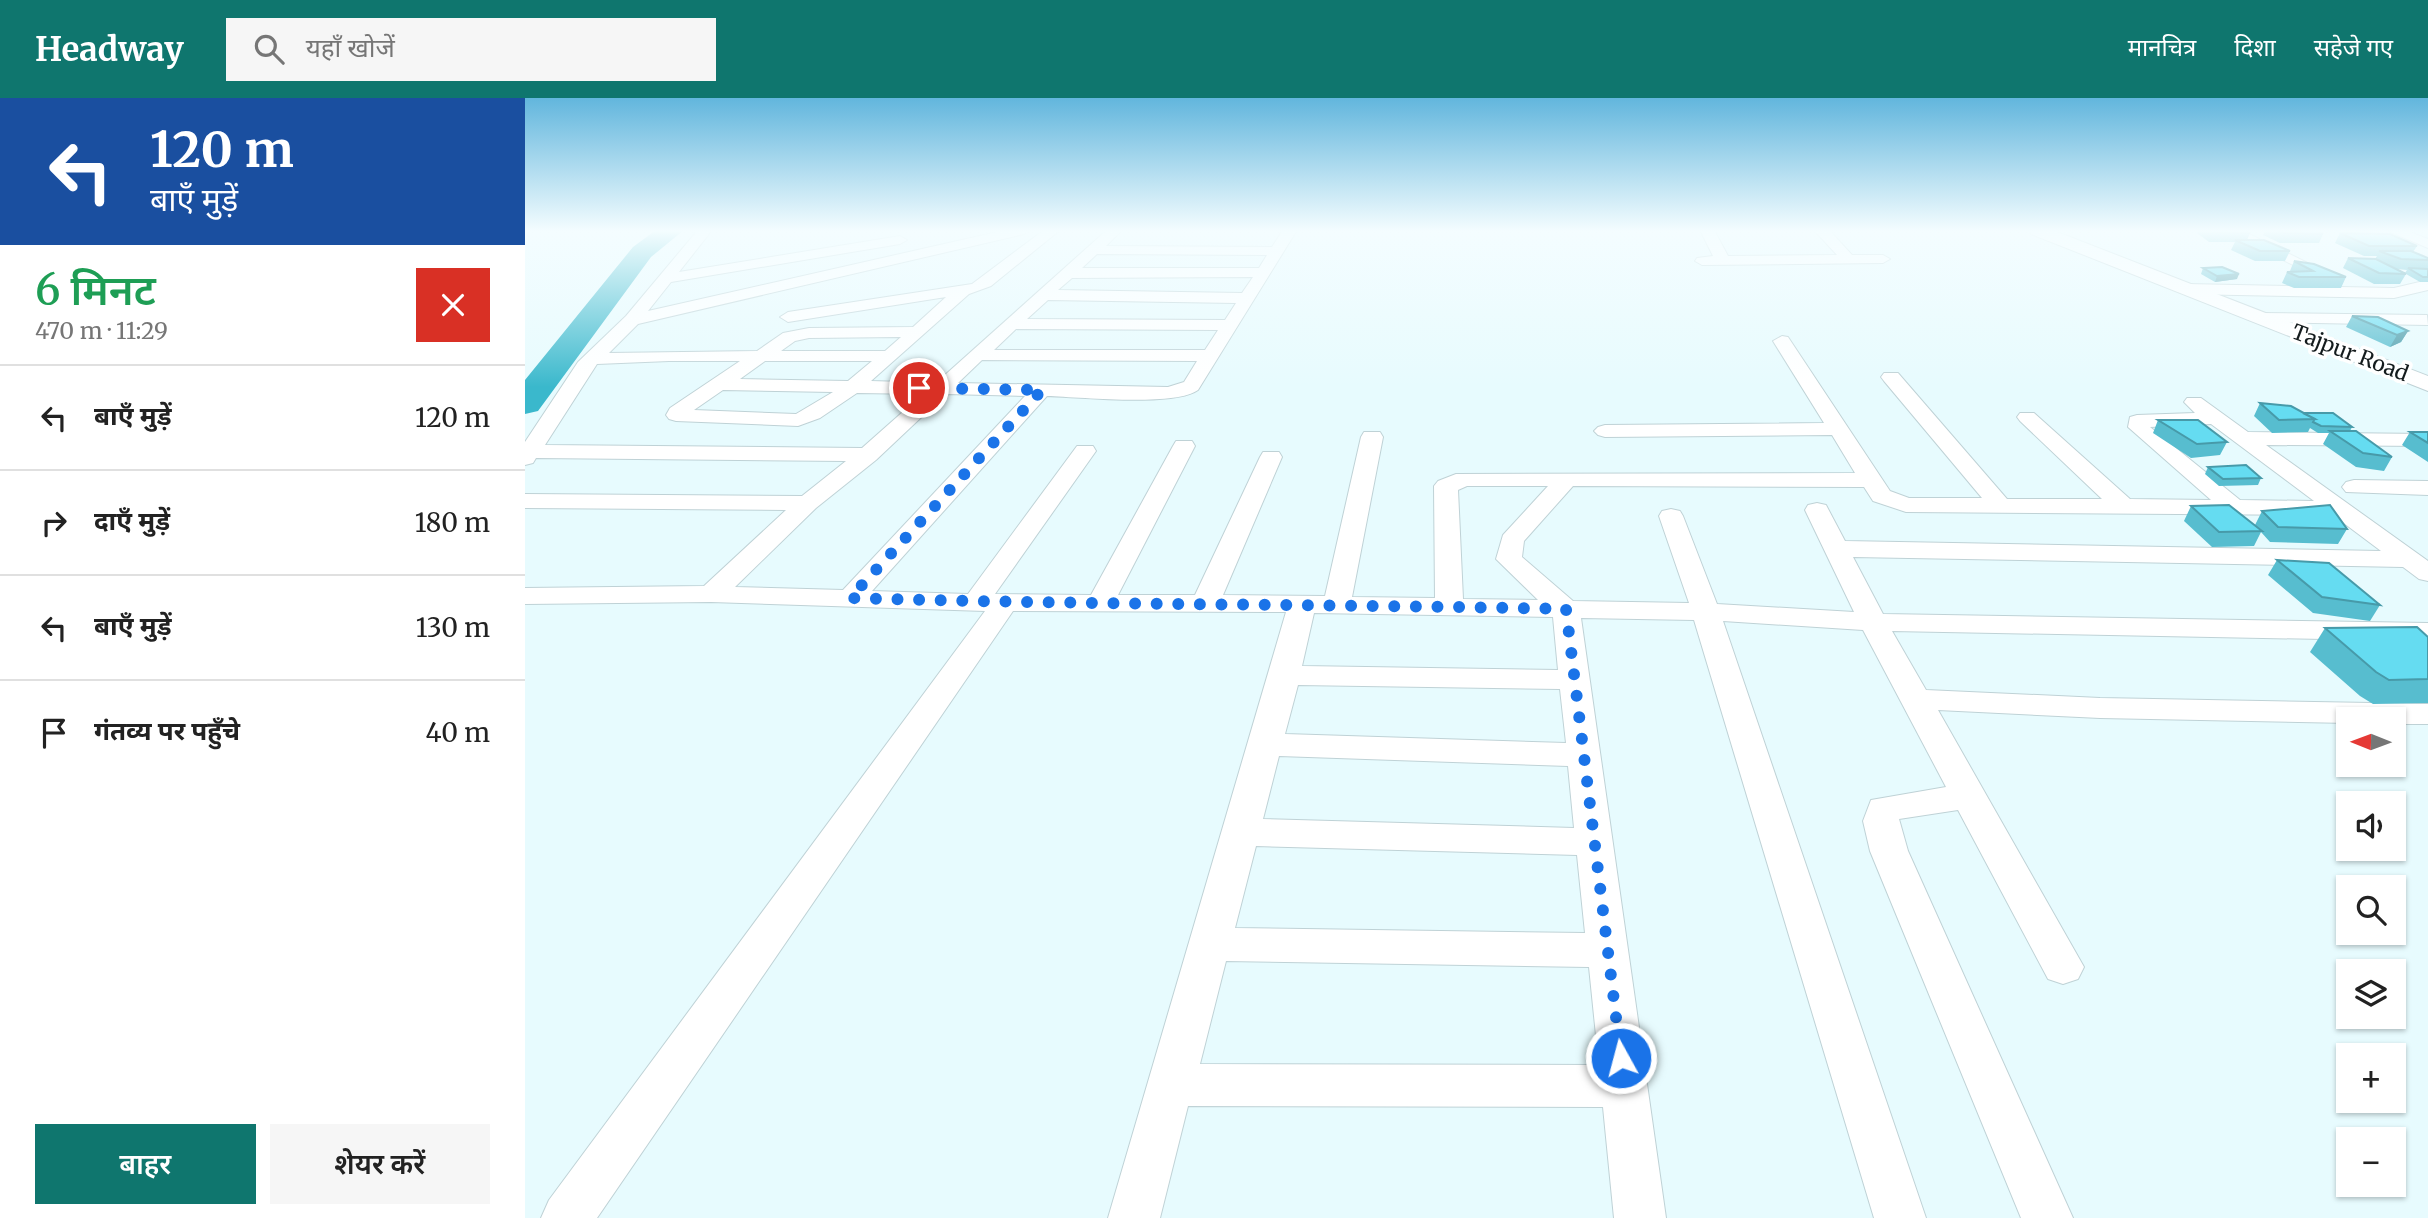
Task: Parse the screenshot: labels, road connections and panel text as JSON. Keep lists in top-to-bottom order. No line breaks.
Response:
{"streets":{"main road":["Tajpur Road"]},"north":"left","page":{"header":"Headway","search":"यहाँ खोजें","nav":["मानचित्र","दिशा","सहेजे गए"],"turn":["120 m","बाएँ मुड़ें"],"heading":["6 मिनट","470 m · 11:29"],"list":[{"name":"बाएँ मुड़ें","value":"120 m"},{"name":"दाएँ मुड़ें","value":"180 m"},{"name":"बाएँ मुड़ें","value":"130 m"},{"name":"गंतव्य पर पहुँचे","value":"40 m"}],"map_buttons":["+","−"],"buttons":["बाहर","शेयर करें"]}}
